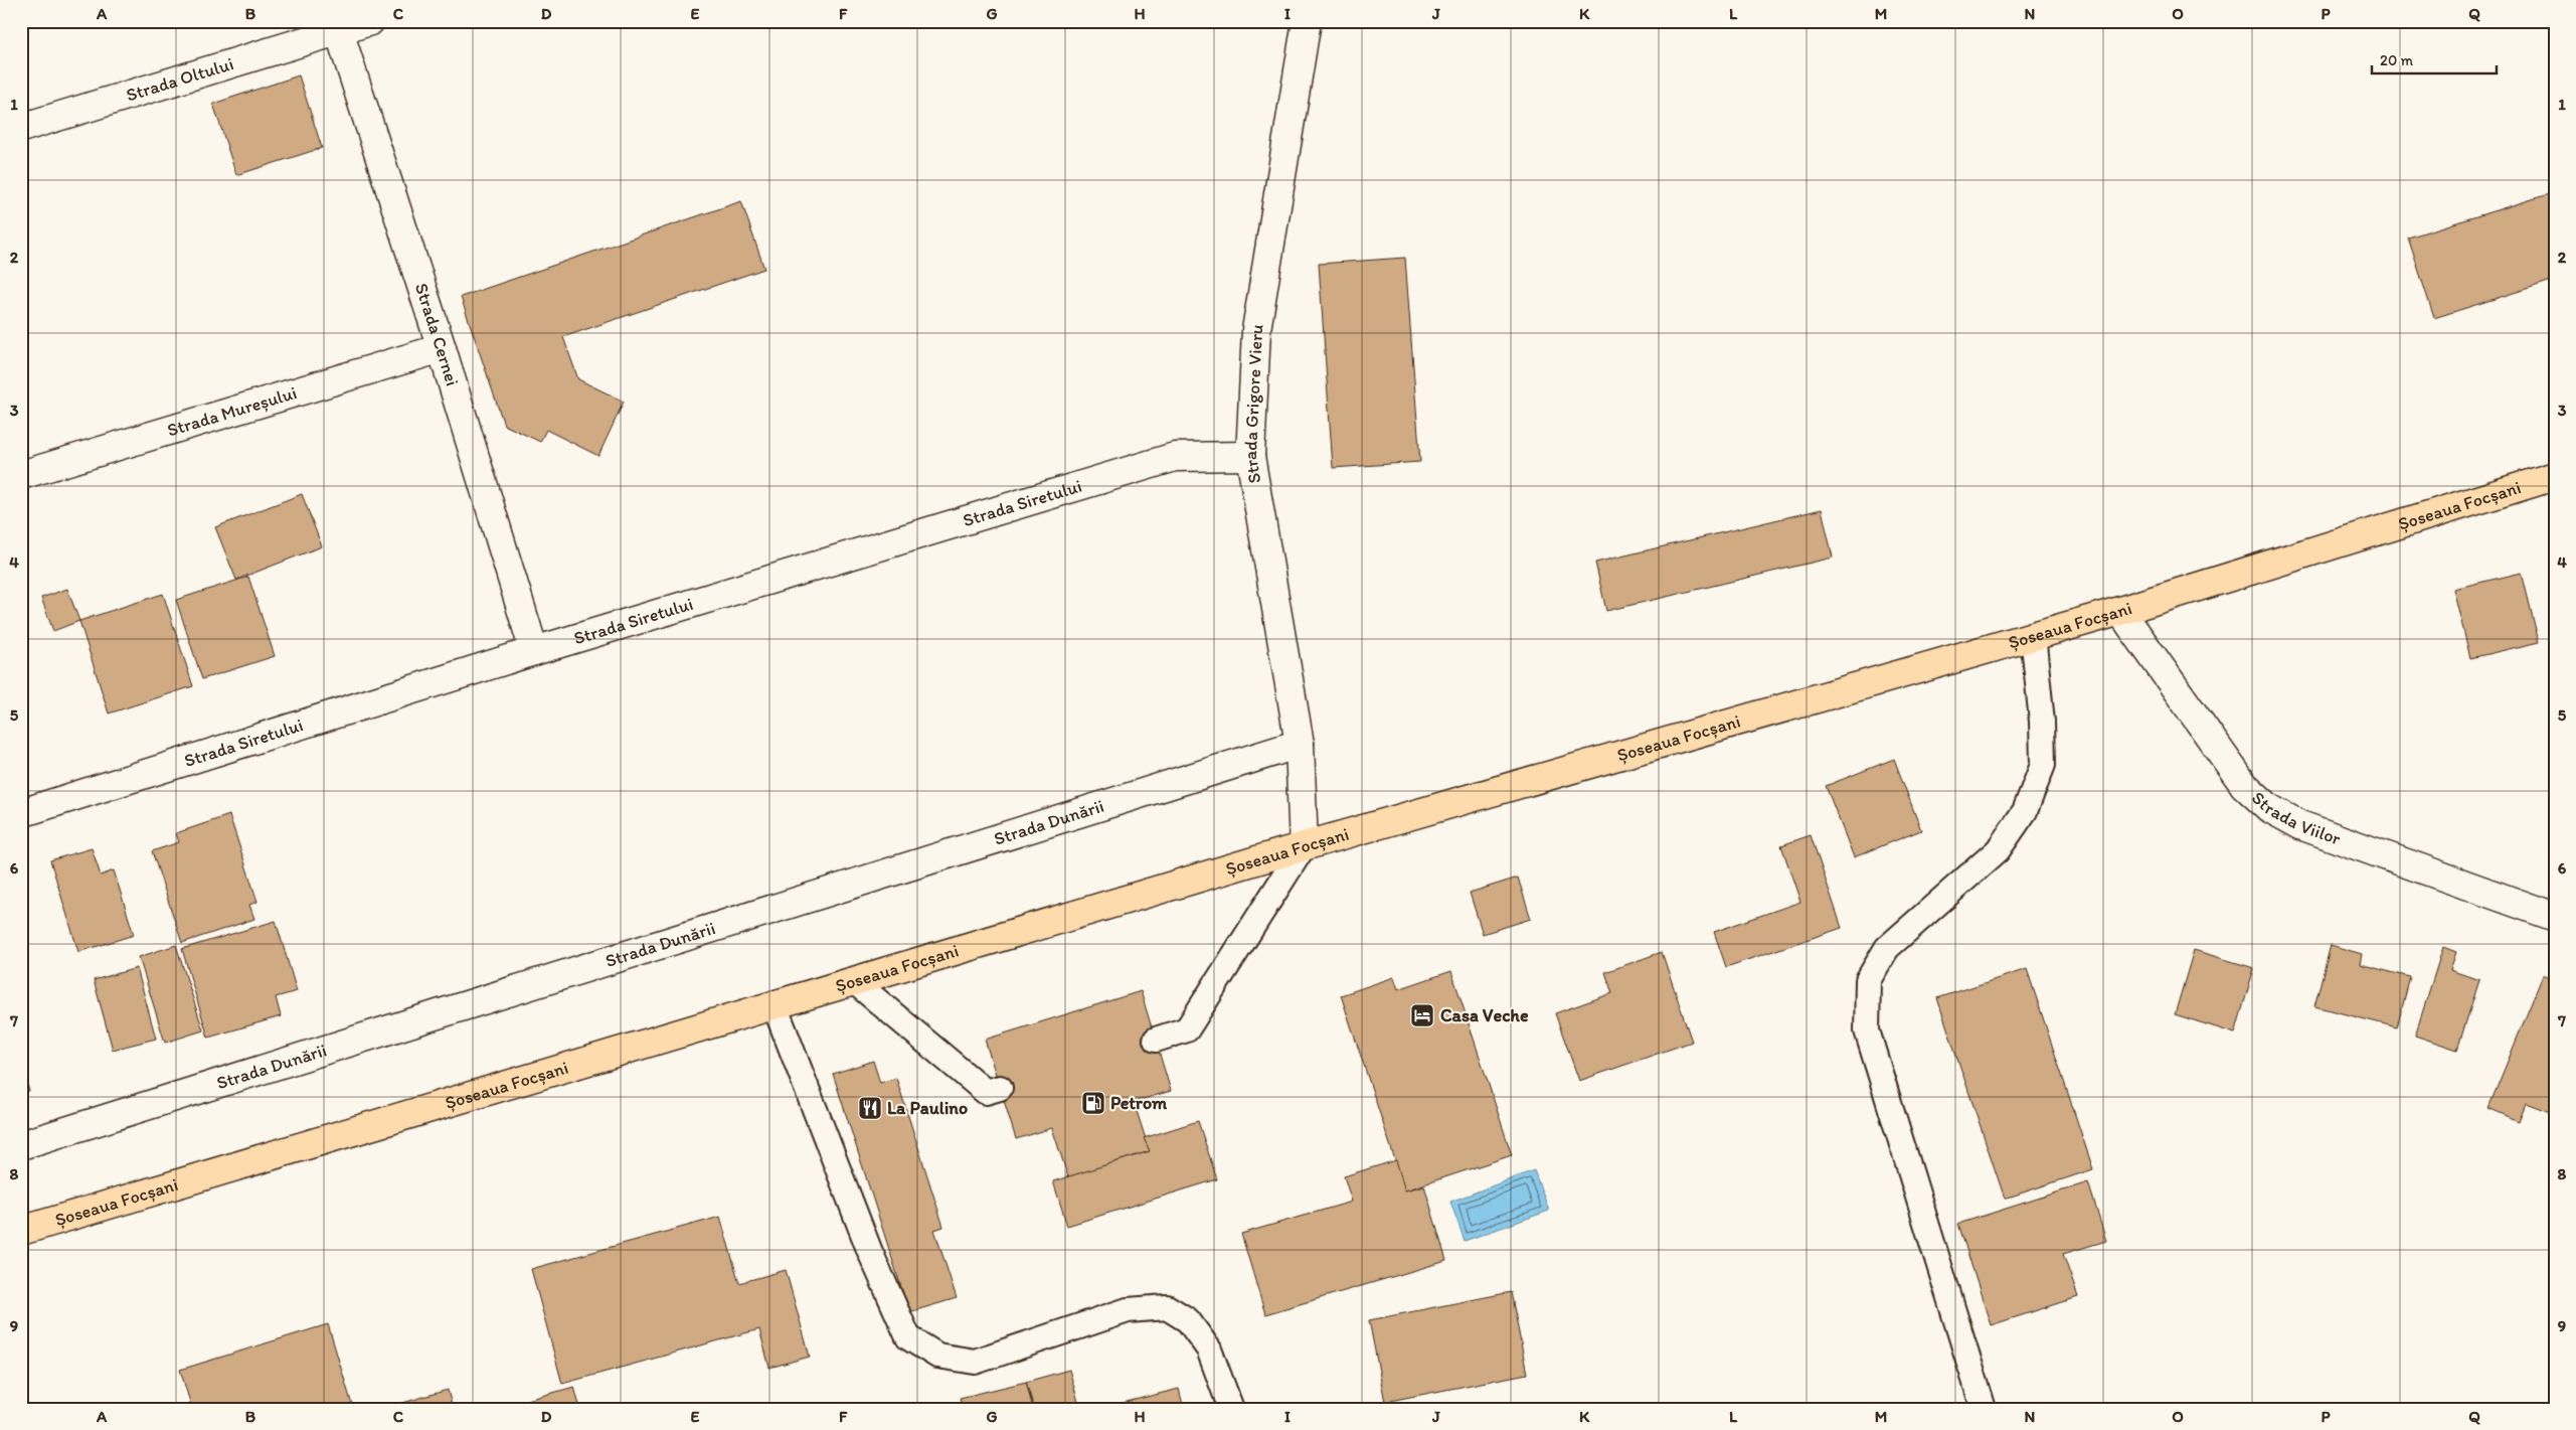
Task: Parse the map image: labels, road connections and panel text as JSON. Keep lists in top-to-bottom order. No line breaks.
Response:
{"streets":{"main road":["Șoseaua Focșani"],"street":["Strada Oltului","Strada Cernei","Strada Grigore Vieru","Strada Mureșului","Strada Siretului","Strada Viilor","Strada Dunării"]},"crossings":[["Strada Oltului","Strada Cernei"],["Strada Cernei","Strada Mureșului"],["Strada Cernei","Strada Siretului"],["Strada Grigore Vieru","Strada Siretului"],["Strada Grigore Vieru","Șoseaua Focșani"],["Strada Grigore Vieru","Strada Dunării"],["Șoseaua Focșani","Strada Viilor"]],"places":{"hotel":["Casa Veche"],"fuel station":["Petrom"],"restaurant":["La Paulino"]},"scale_bar":"20 m","grid":{"columns":["A","B","C","D","E","F","G","H","I","J","K","L","M","N","O","P","Q"],"rows":["1","2","3","4","5","6","7","8","9"]}}
